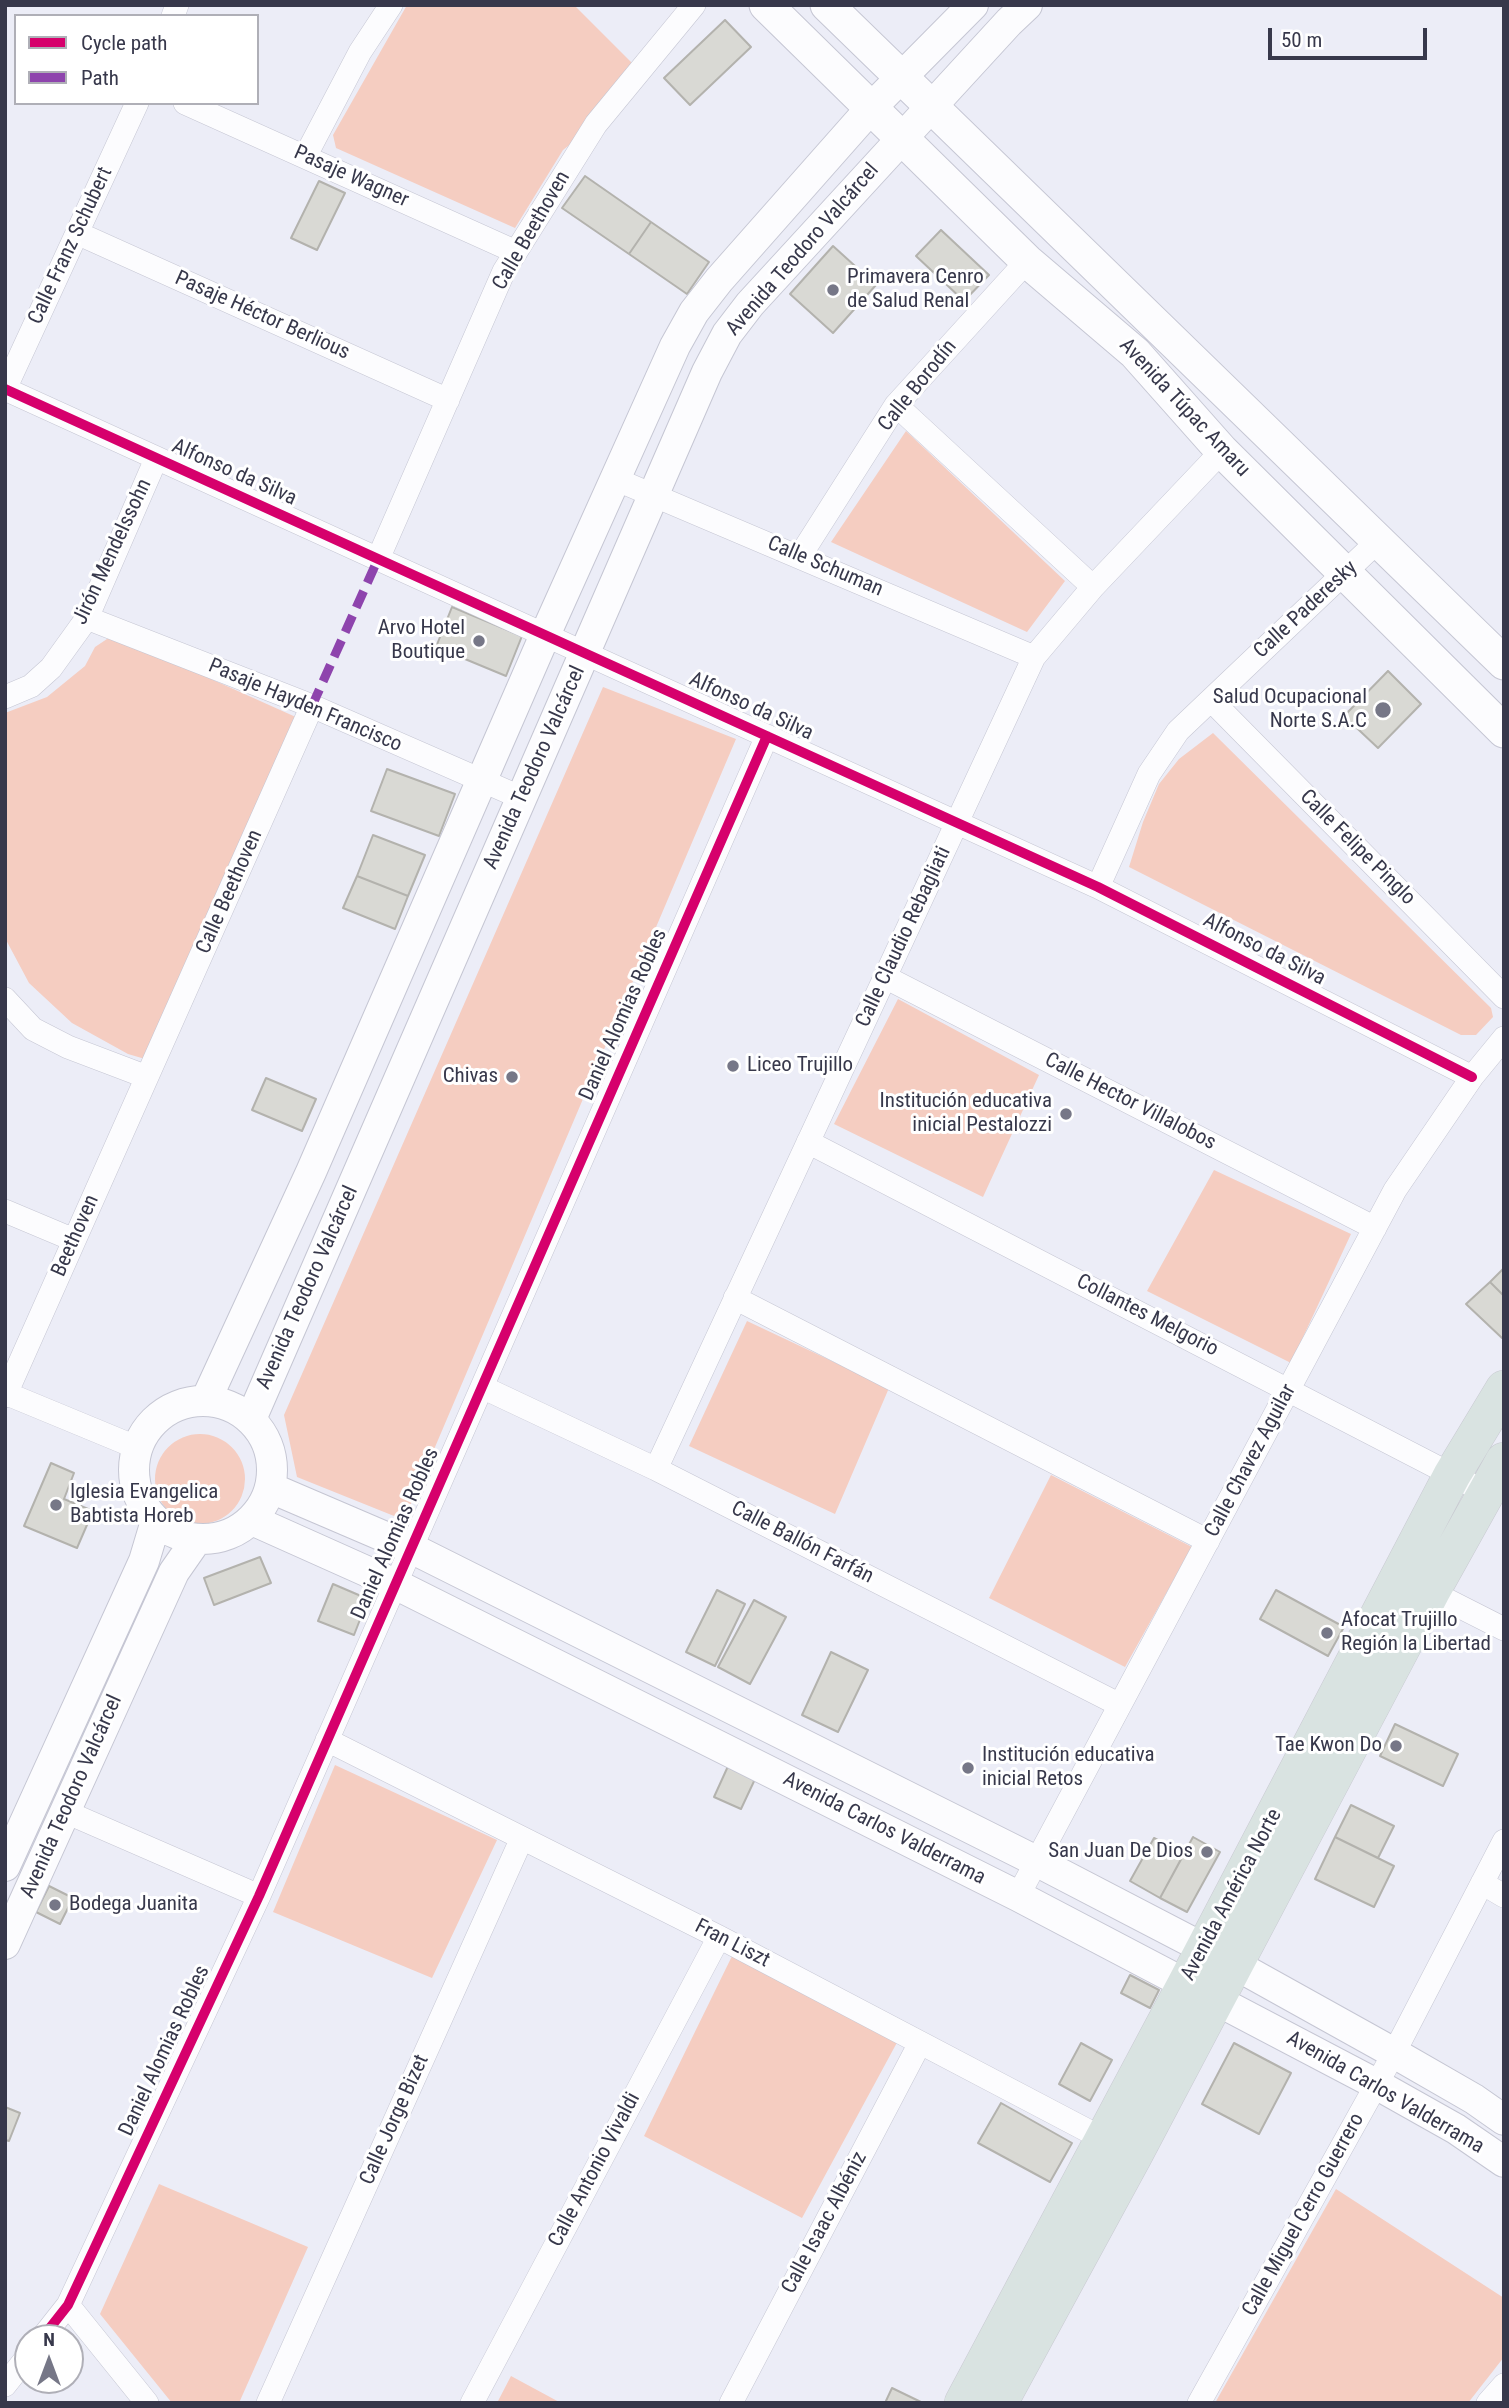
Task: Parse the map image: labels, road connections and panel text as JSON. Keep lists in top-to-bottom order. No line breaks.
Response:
{"streets":{"main road":["Avenida Túpac Amaru","Avenida América Norte"],"street":["Pasaje Wagner","Calle Beethoven","Calle Franz Schubert","Avenida Teodoro Valcárcel","Pasaje Héctor Berlious","Calle Borodín","Alfonso da Silva","Jirón Mendelssohn","Calle Schuman","Calle Paderesky","Pasaje Hayden Francisco","Calle Felipe Pinglo","Calle Claudio Rebagliati","Daniel Alomias Robles","Calle Hector Villalobos","Beethoven","Collantes Melgorio","Calle Chavez Aguilar","Calle Ballón Farfán","Avenida Carlos Valderrama","Fran Liszt","Calle Jorge Bizet","Calle Antonio Vivaldi","Calle Miguel Cerro Guerrero","Calle Isaac Albéniz"]},"crossings":[["Pasaje Wagner","Calle Beethoven"],["Calle Beethoven","Pasaje Héctor Berlious"],["Calle Beethoven","Alfonso da Silva"],["Calle Beethoven","Pasaje Hayden Francisco"],["Calle Beethoven","Beethoven"],["Calle Franz Schubert","Pasaje Héctor Berlious"],["Calle Franz Schubert","Alfonso da Silva"],["Avenida Teodoro Valcárcel","Avenida Túpac Amaru"],["Avenida Teodoro Valcárcel","Alfonso da Silva"],["Avenida Teodoro Valcárcel","Calle Schuman"],["Avenida Teodoro Valcárcel","Pasaje Hayden Francisco"],["Avenida Teodoro Valcárcel","Avenida Carlos Valderrama"],["Calle Borodín","Avenida Túpac Amaru"],["Calle Borodín","Calle Schuman"],["Avenida Túpac Amaru","Calle Paderesky"],["Avenida Túpac Amaru","Calle Claudio Rebagliati"],["Alfonso da Silva","Jirón Mendelssohn"],["Alfonso da Silva","Calle Paderesky"],["Alfonso da Silva","Calle Claudio Rebagliati"],["Alfonso da Silva","Daniel Alomias Robles"],["Alfonso da Silva","Calle Chavez Aguilar"],["Jirón Mendelssohn","Pasaje Hayden Francisco"],["Calle Schuman","Calle Claudio Rebagliati"],["Calle Paderesky","Calle Felipe Pinglo"],["Calle Claudio Rebagliati","Calle Hector Villalobos"],["Calle Claudio Rebagliati","Collantes Melgorio"],["Calle Claudio Rebagliati","Calle Ballón Farfán"],["Daniel Alomias Robles","Calle Ballón Farfán"],["Daniel Alomias Robles","Avenida Carlos Valderrama"],["Daniel Alomias Robles","Fran Liszt"],["Calle Hector Villalobos","Calle Chavez Aguilar"],["Collantes Melgorio","Calle Chavez Aguilar"],["Collantes Melgorio","Avenida América Norte"],["Calle Chavez Aguilar","Calle Ballón Farfán"],["Calle Chavez Aguilar","Avenida Carlos Valderrama"],["Avenida Carlos Valderrama","Avenida América Norte"],["Avenida Carlos Valderrama","Calle Miguel Cerro Guerrero"],["Avenida América Norte","Fran Liszt"],["Fran Liszt","Calle Jorge Bizet"],["Fran Liszt","Calle Antonio Vivaldi"],["Fran Liszt","Calle Isaac Albéniz"]],"places":["Primavera Cenro de Salud Renal","Arvo Hotel Boutique","Salud Ocupacional Norte S.A.C","Liceo Trujillo","Chivas","Institución educativa inicial Pestalozzi","Iglesia Evangelica Babtista Horeb","Afocat Trujillo Región la Libertad","Tae Kwon Do","Institución educativa inicial Retos","San Juan De Dios","Bodega Juanita"],"legend":["Cycle path","Path"],"scale_bar":"50 m","north":"top"}
